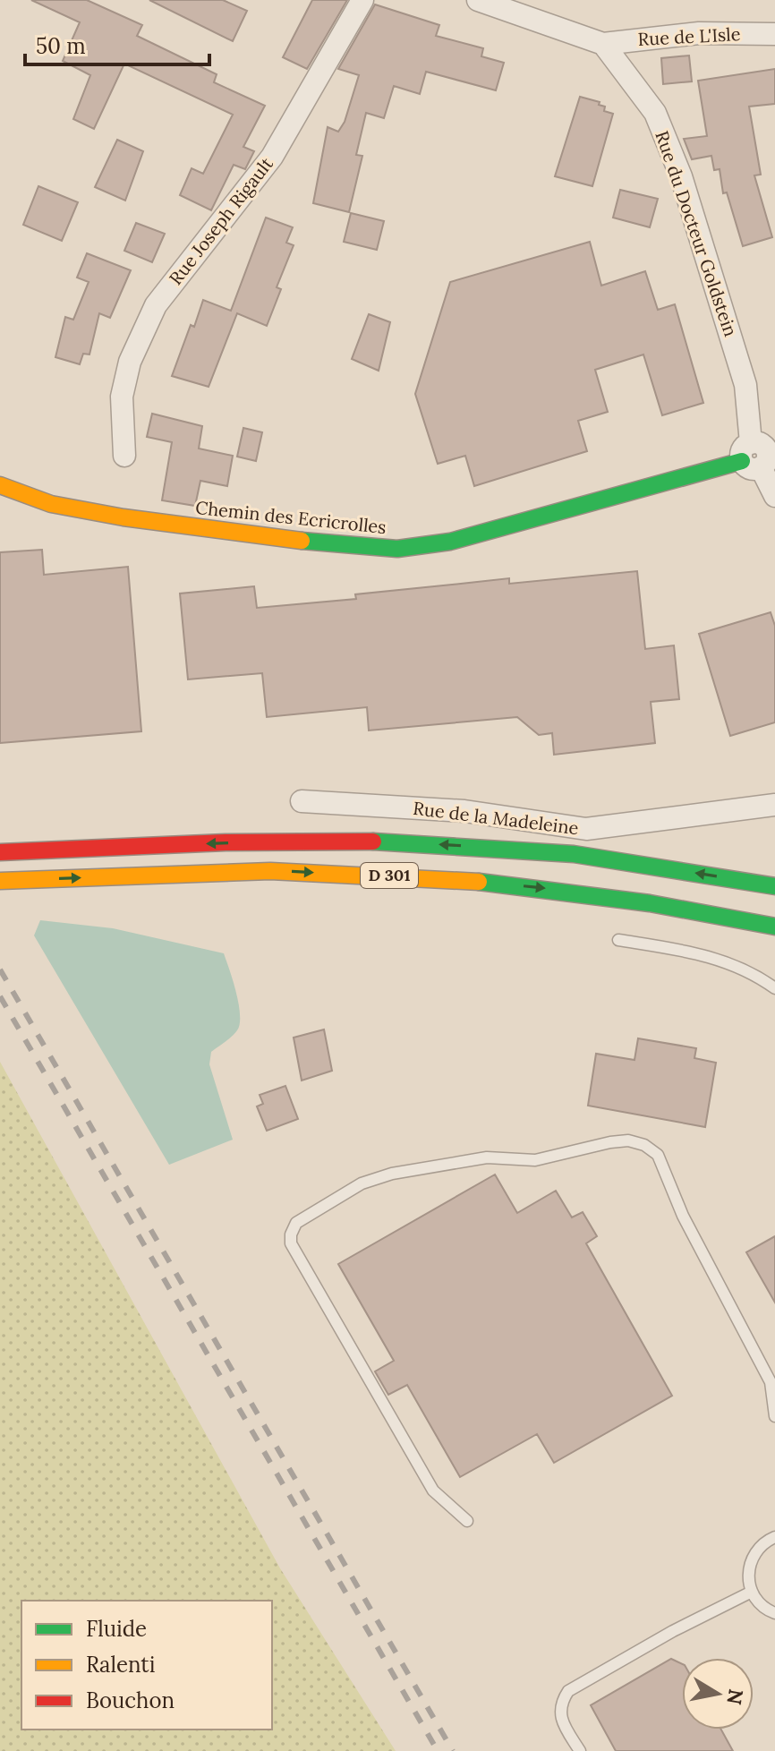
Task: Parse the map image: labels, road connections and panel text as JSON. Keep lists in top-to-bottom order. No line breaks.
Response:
{"streets":{"main road":["Chemin des Ecricrolles","D 301"],"street":["Rue de L'Isle","Rue Joseph Rigault","Rue du Docteur Goldstein","Rue de la Madeleine"]},"crossings":[["Rue de L'Isle","Rue du Docteur Goldstein"],["Rue du Docteur Goldstein","Chemin des Ecricrolles"]],"legend":["Fluide","Ralenti","Bouchon"],"scale_bar":"50 m","north":"right"}
